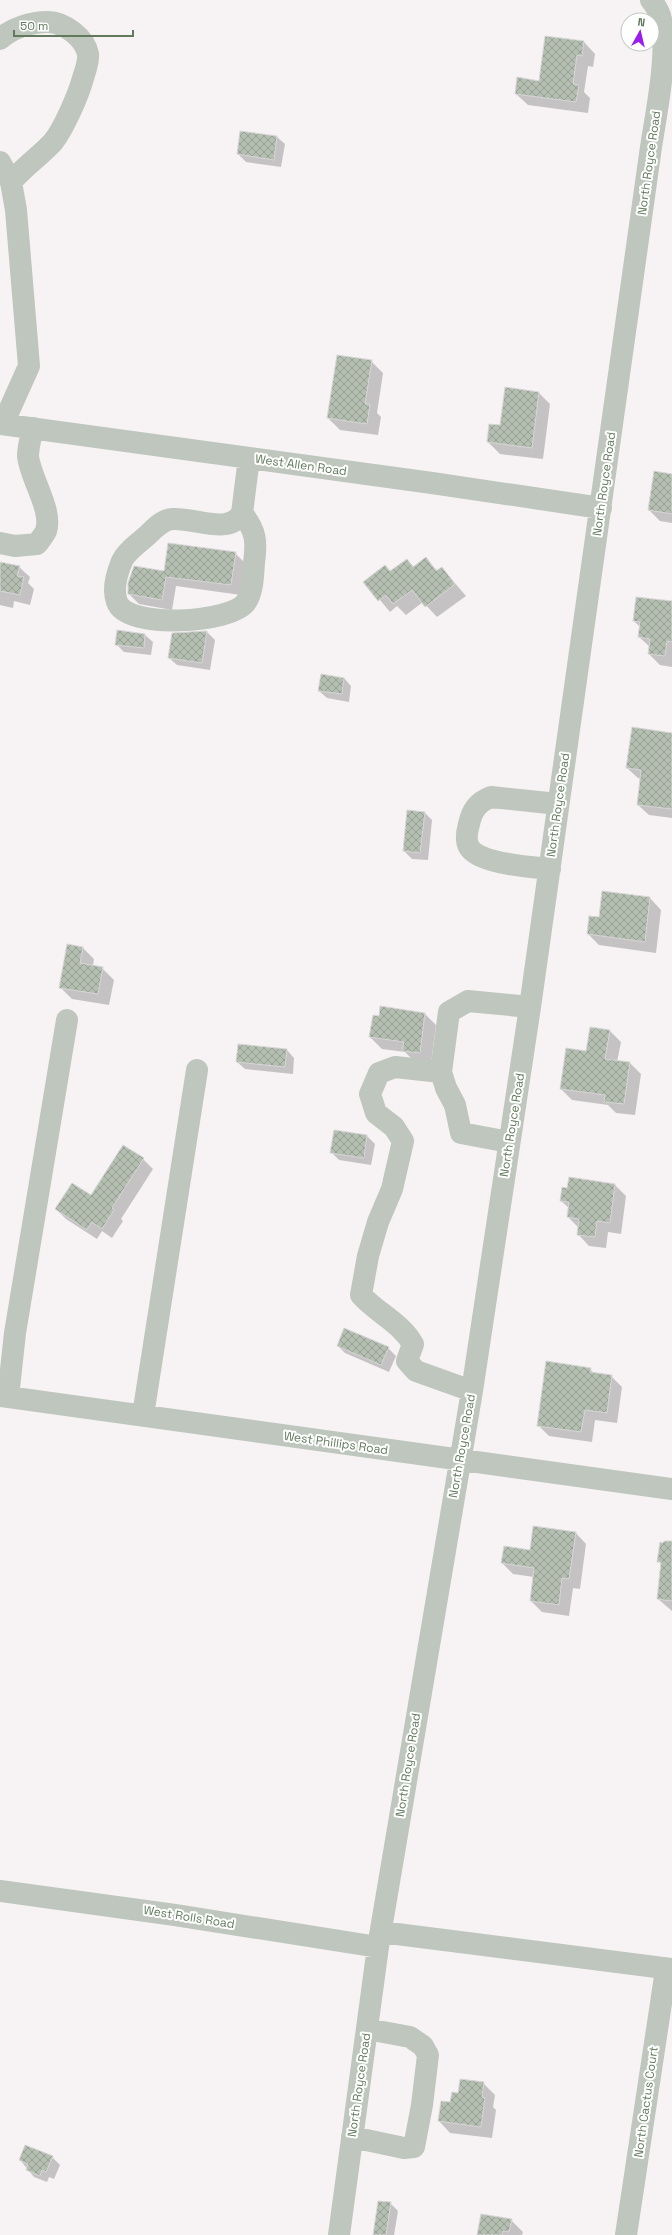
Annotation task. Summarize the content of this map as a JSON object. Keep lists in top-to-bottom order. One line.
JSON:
{"streets":{"street":["North Royce Road","West Allen Road","West Phillips Road","West Rolls Road","North Cactus Court"]},"crossings":[["North Royce Road","West Allen Road"],["North Royce Road","West Phillips Road"],["North Royce Road","West Rolls Road"],["West Rolls Road","North Cactus Court"]],"scale_bar":"50 m","north":"top"}
